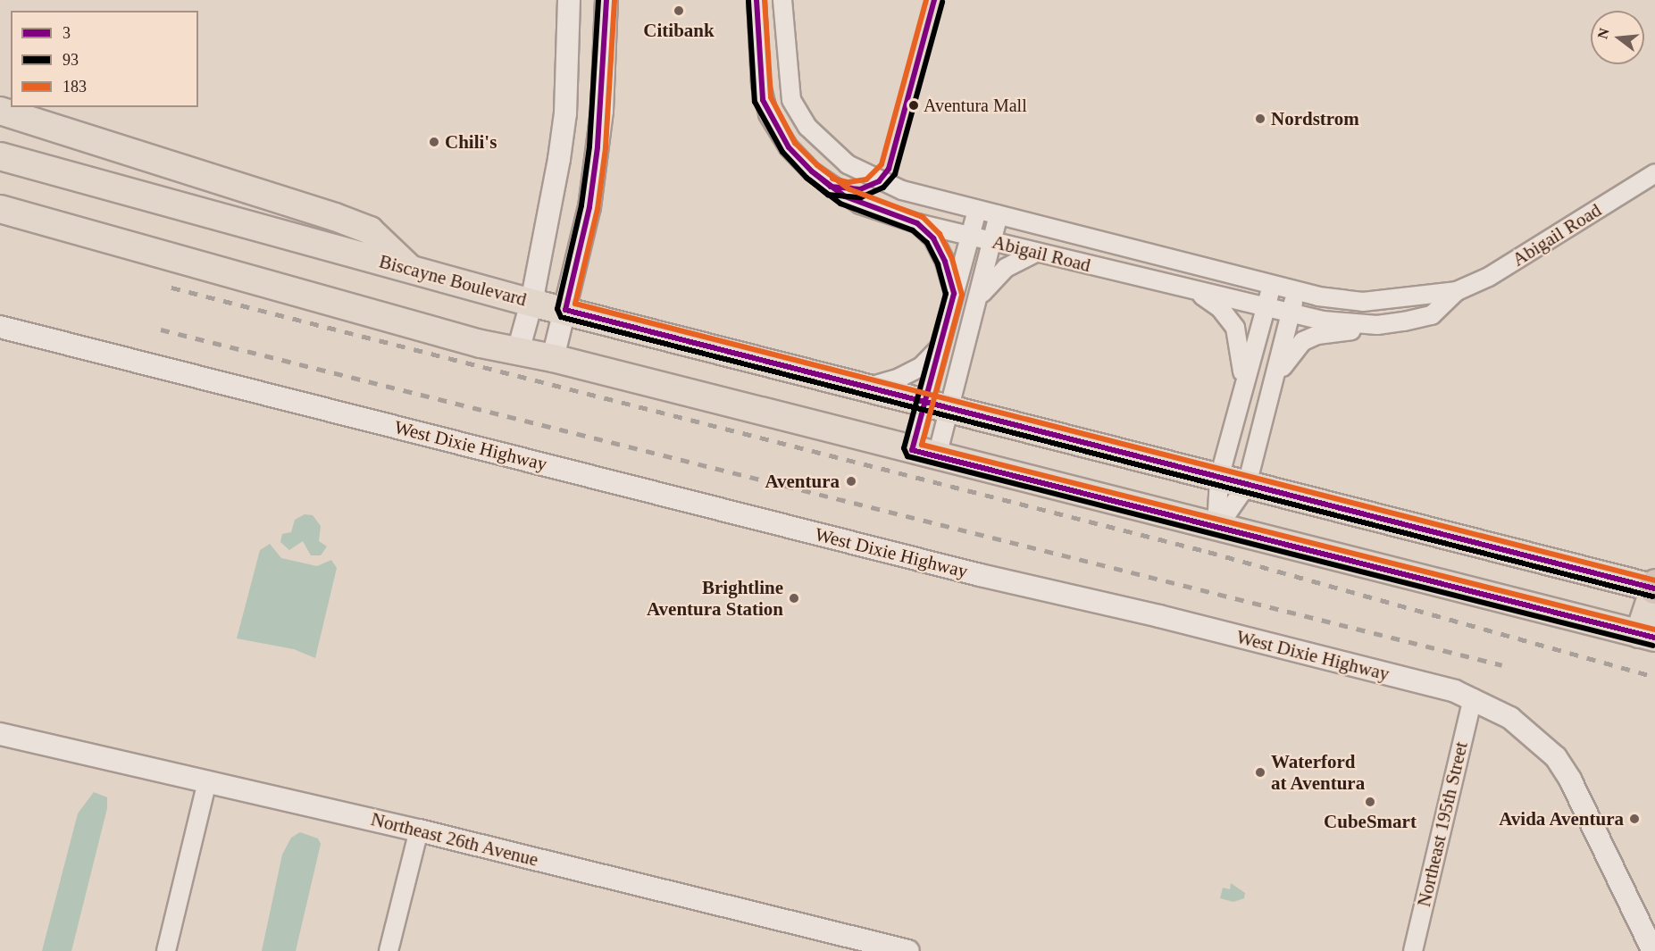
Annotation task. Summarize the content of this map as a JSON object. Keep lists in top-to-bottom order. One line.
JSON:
{"streets":{"main road":["Biscayne Boulevard"],"street":["Abigail Road","West Dixie Highway","Northeast 195th Street","Northeast 26th Avenue"]},"crossings":[["West Dixie Highway","Northeast 195th Street"]],"places":["Citibank","Aventura Mall","Nordstrom","Chili's","Aventura","Brightline Aventura Station","Waterford at Aventura","CubeSmart","Avida Aventura"],"lines":["transit line 3","transit line 93","transit line 183"],"legend":["3","93","183"],"north":"left"}
